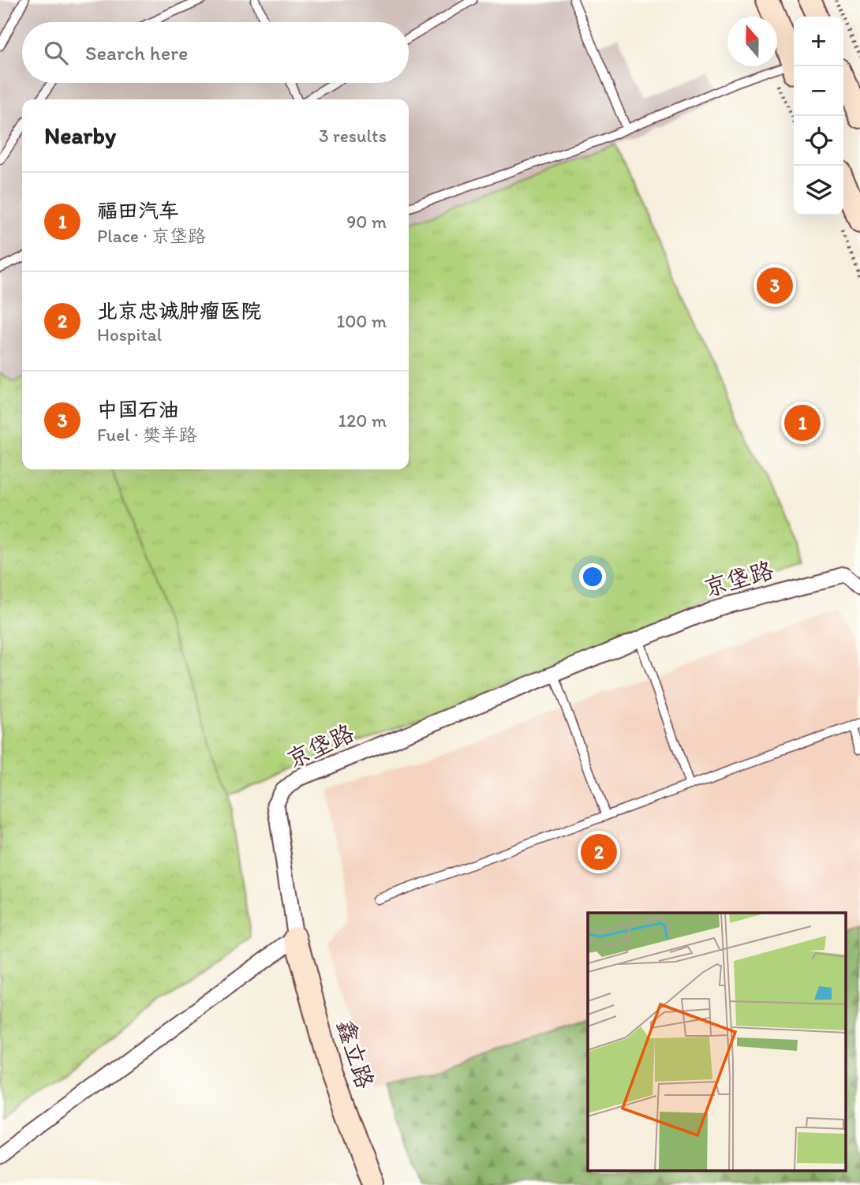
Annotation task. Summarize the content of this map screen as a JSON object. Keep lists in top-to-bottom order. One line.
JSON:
{"streets":{"street":["京垡路","鑫立路"]},"crossings":[["京垡路","鑫立路"]],"north":"top","page":{"map_buttons":["+","−"],"search":"Search here","heading":["Nearby","3 results"],"list":[{"mark":"1","name":"福田汽车","note":"Place · 京垡路","value":"90 m"},{"mark":"2","name":"北京忠诚肿瘤医院","note":"Hospital","value":"100 m"},{"mark":"3","name":"中国石油","note":"Fuel · 樊羊路","value":"120 m"}],"pins":["3","1","2"]}}
